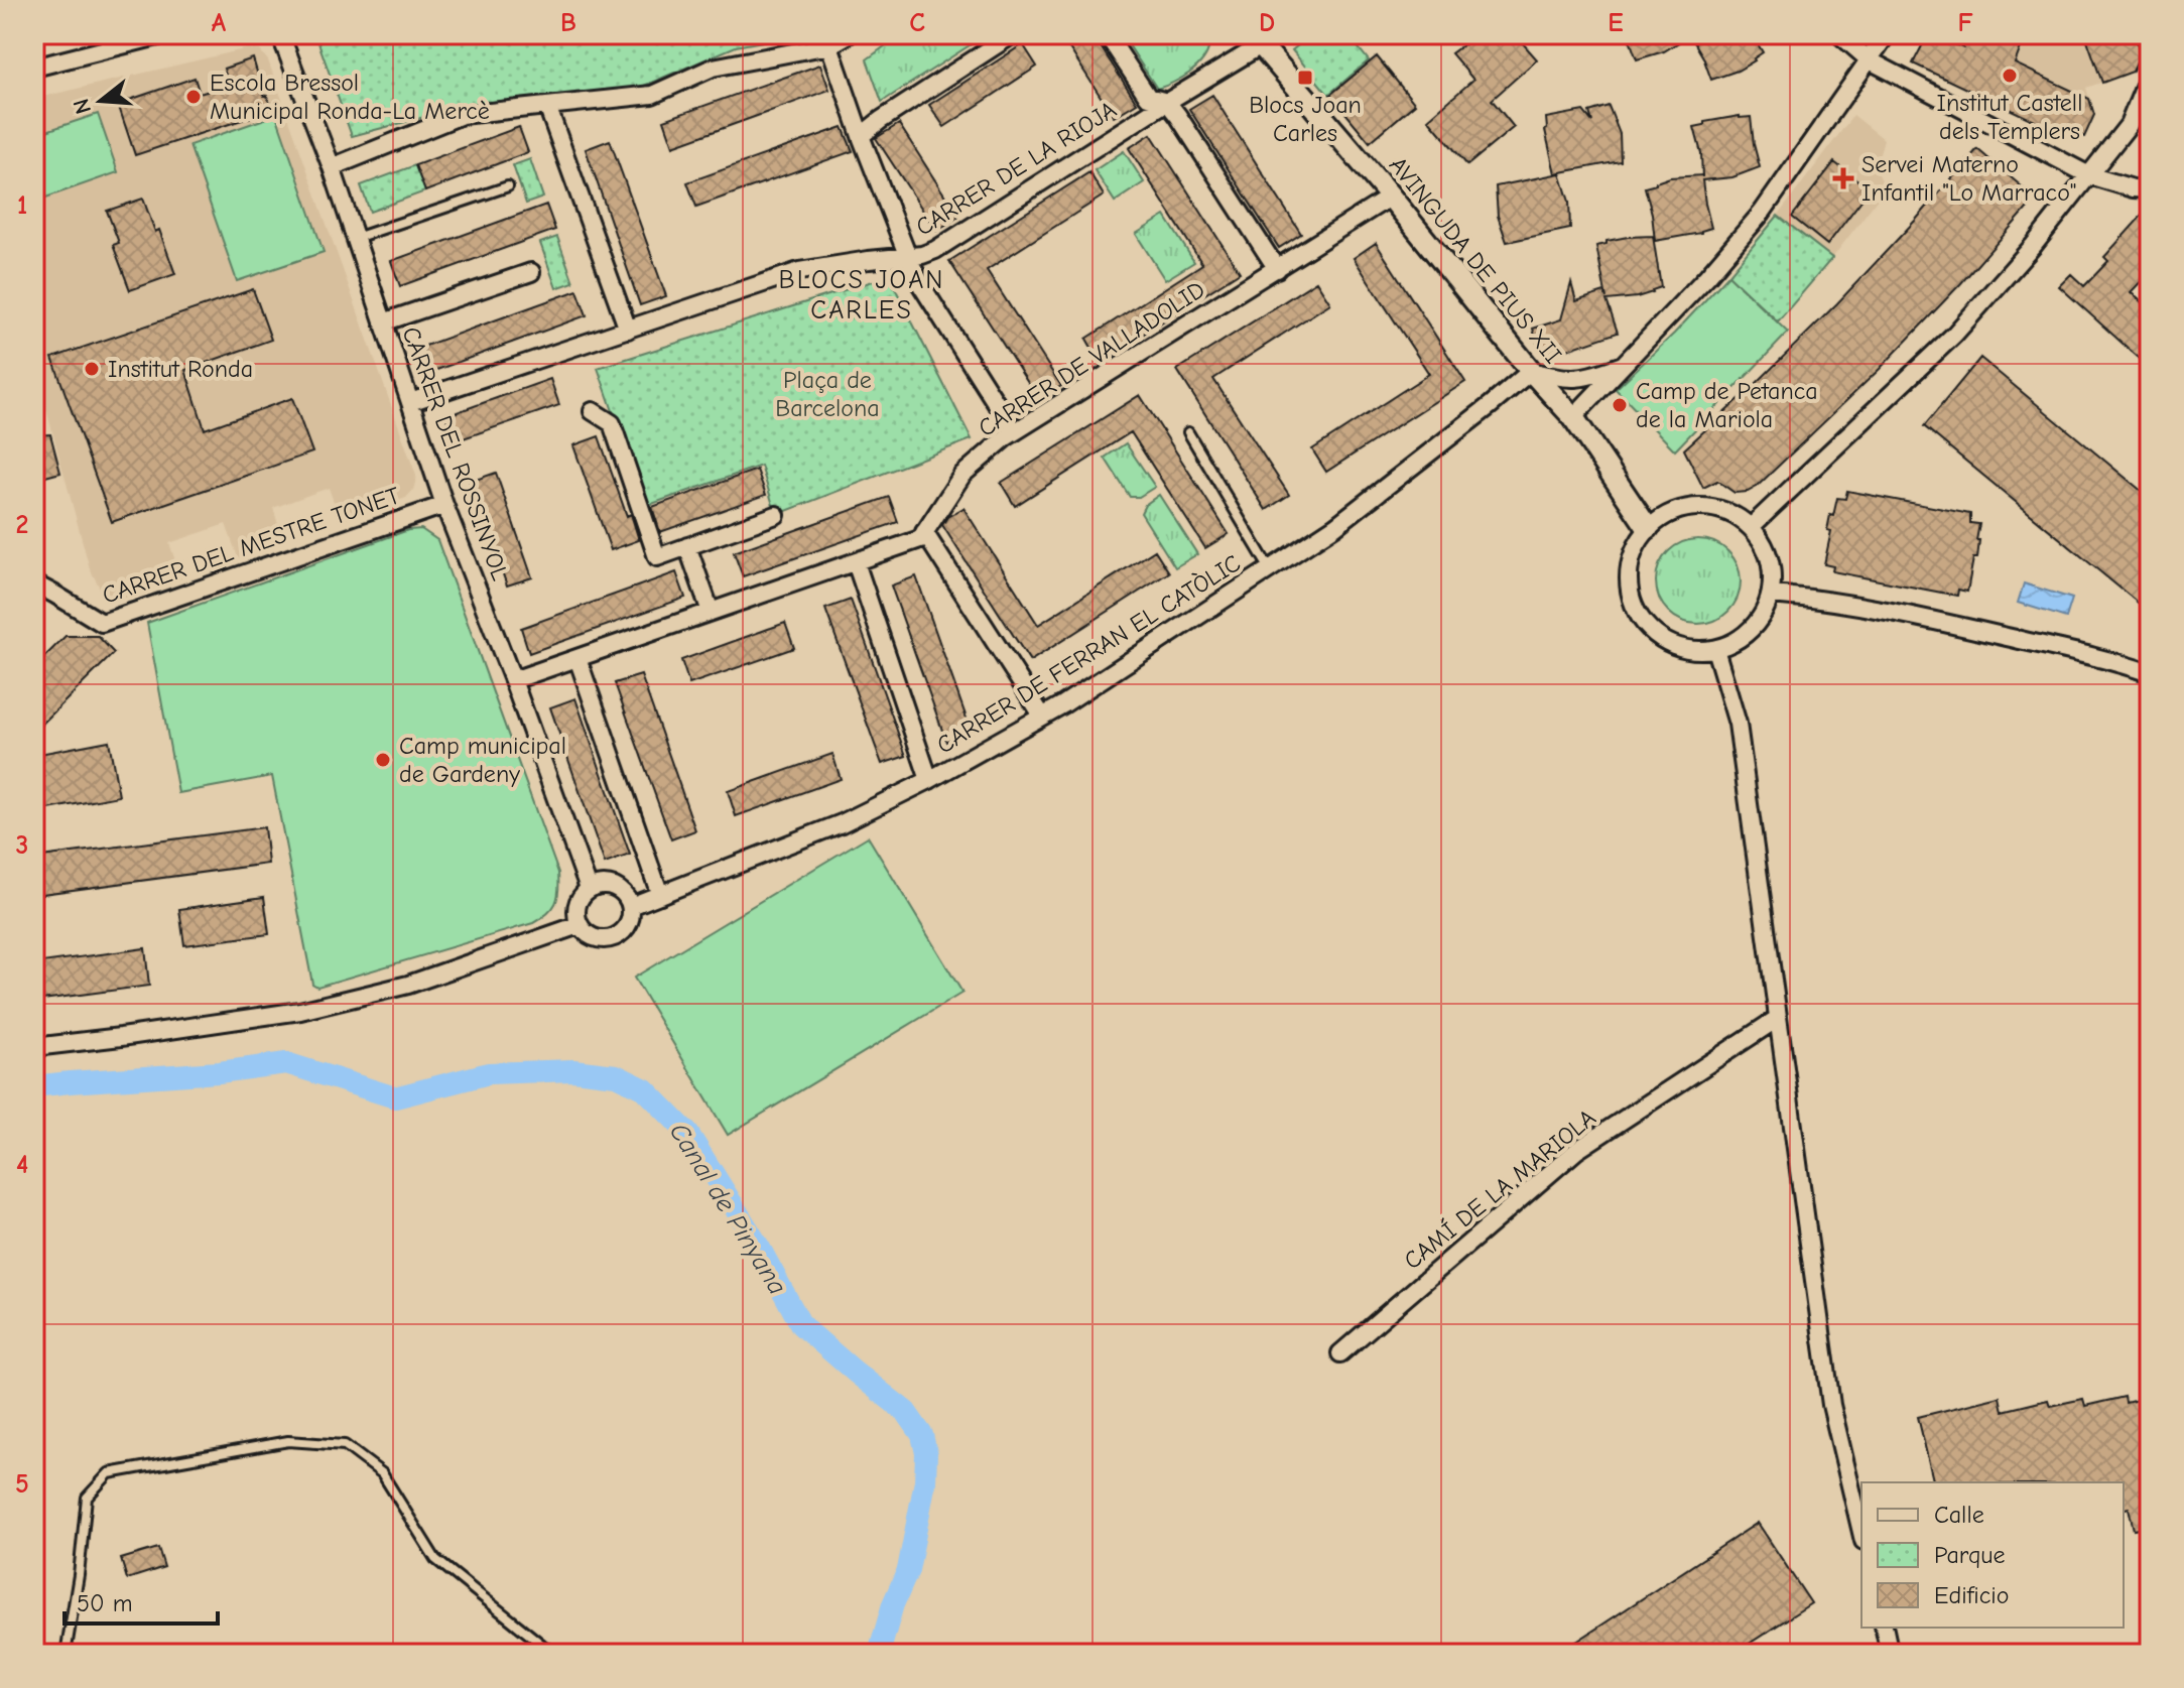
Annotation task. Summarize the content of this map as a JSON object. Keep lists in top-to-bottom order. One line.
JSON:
{"streets":{"street":["CARRER DE LA RIOJA","AVINGUDA DE PIUS XII","CARRER DE VALLADOLID","CARRER DEL ROSSINYOL","CARRER DEL MESTRE TONET","CARRER DE FERRAN EL CATÒLIC","CAMÍ DE LA MARIOLA"]},"crossings":[["CARRER DE LA RIOJA","AVINGUDA DE PIUS XII"],["CARRER DE LA RIOJA","CARRER DEL ROSSINYOL"],["AVINGUDA DE PIUS XII","CARRER DE VALLADOLID"],["AVINGUDA DE PIUS XII","CARRER DE FERRAN EL CATÒLIC"],["CARRER DE VALLADOLID","CARRER DEL ROSSINYOL"],["CARRER DEL ROSSINYOL","CARRER DEL MESTRE TONET"],["CARRER DEL ROSSINYOL","CARRER DE FERRAN EL CATÒLIC"]],"districts":["BLOCS JOAN CARLES"],"water":["Canal de Pinyana"],"parks":["Plaça de Barcelona"],"places":{"other":["Institut Castell dels Templers","Escola Bressol Municipal Ronda-La Mercè","Institut Ronda","Camp de Petanca de la Mariola","Camp municipal de Gardeny"],"transit":["Blocs Joan Carles"],"health":["Servei Materno Infantil \"Lo Marraco\""]},"legend":["Calle","Parque","Edificio"],"scale_bar":"50 m","north":"left","grid":{"columns":["A","B","C","D","E","F"],"rows":["1","2","3","4","5"]}}
